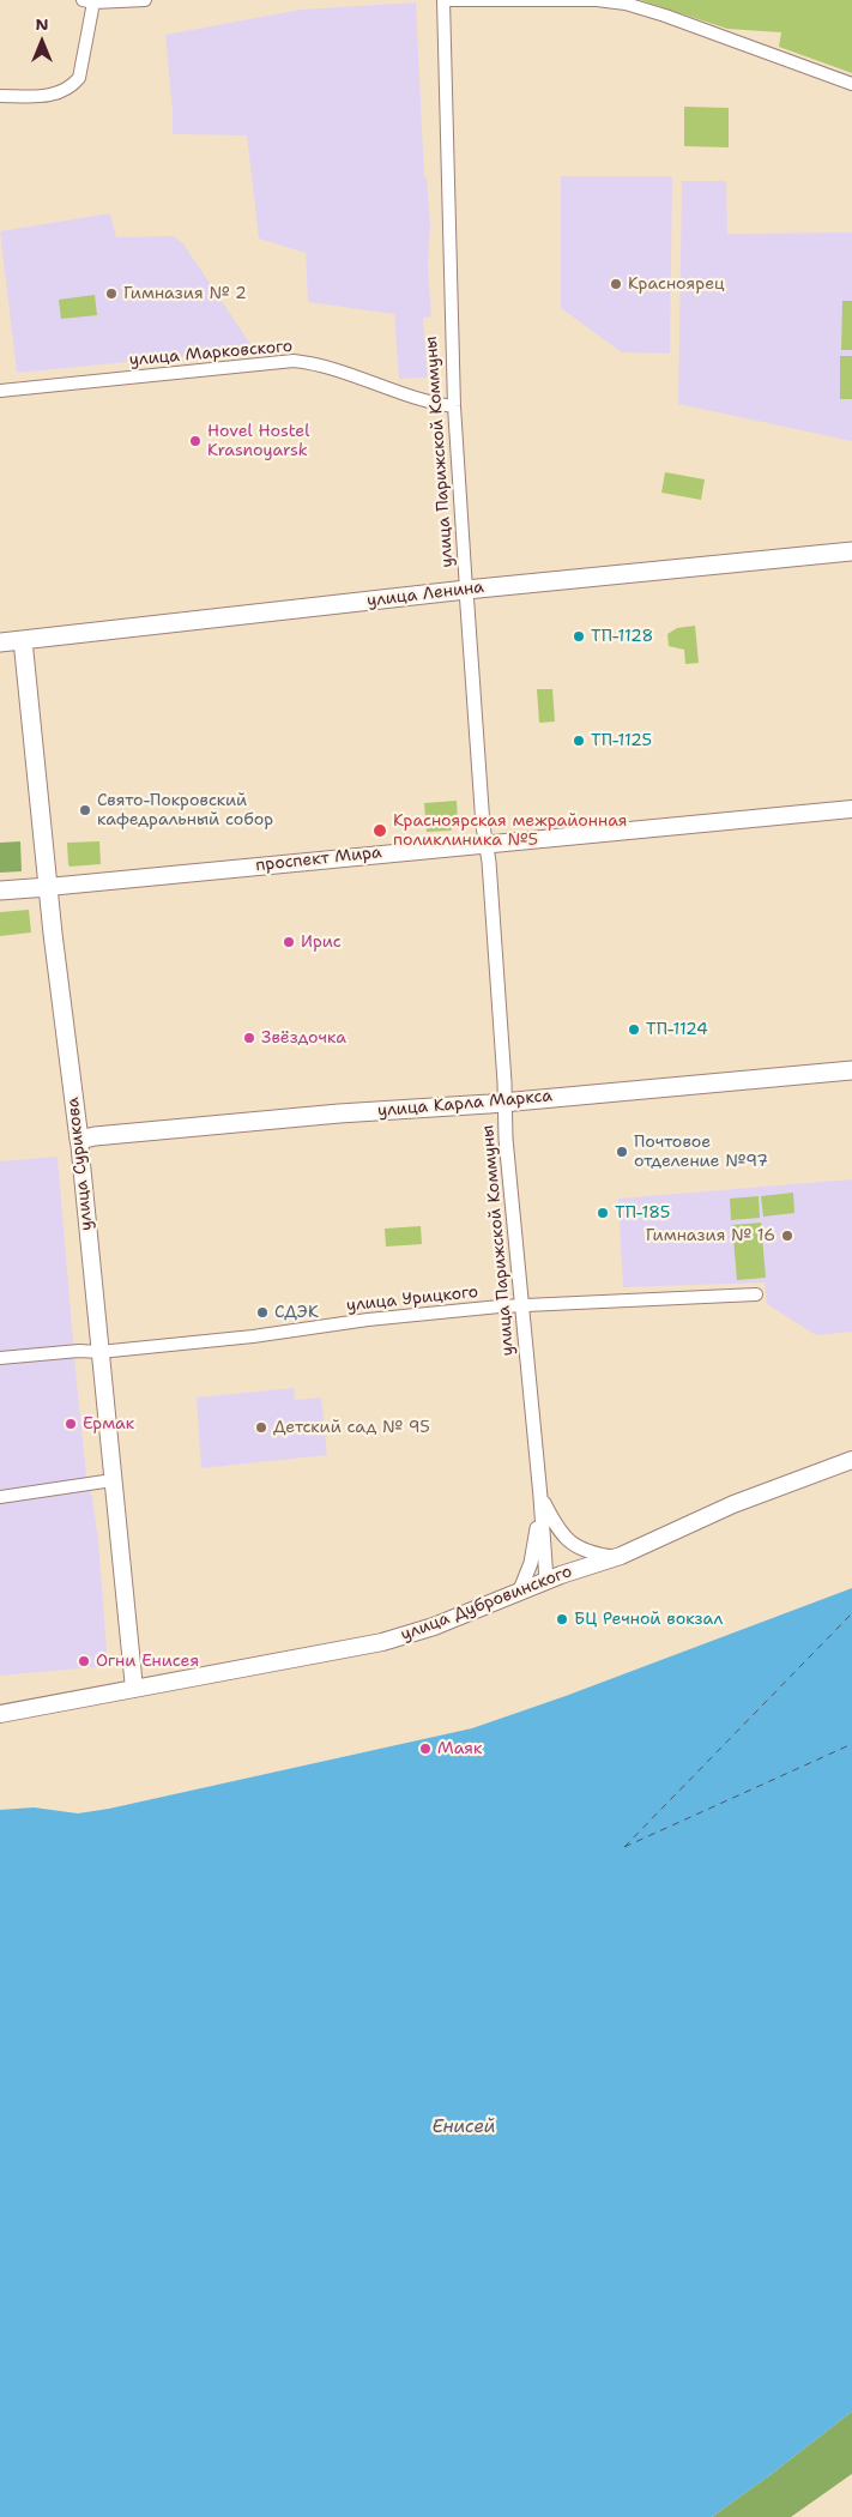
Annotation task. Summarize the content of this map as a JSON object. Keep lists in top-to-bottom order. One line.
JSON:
{"streets":{"main road":["улица Ленина","проспект Мира","улица Карла Маркса","улица Сурикова","улица Дубровинского"],"street":["улица Марковского","улица Парижской Коммуны","улица Урицкого"]},"crossings":[["улица Марковского","улица Парижской Коммуны"],["улица Парижской Коммуны","улица Ленина"],["улица Парижской Коммуны","проспект Мира"],["улица Парижской Коммуны","улица Карла Маркса"],["улица Парижской Коммуны","улица Урицкого"],["улица Парижской Коммуны","улица Дубровинского"],["улица Ленина","улица Сурикова"],["проспект Мира","улица Сурикова"],["улица Карла Маркса","улица Сурикова"],["улица Сурикова","улица Урицкого"],["улица Сурикова","улица Дубровинского"]],"water":["Енисей"],"places":["Красноярец","Гимназия № 2","Hovel Hostel Krasnoyarsk","ТП-1128","ТП-1125","Свято-Покровский кафедральный собор","Красноярская межрайонная поликлиника №5","Ирис","ТП-1124","Звёздочка","Почтовое отделение №97","ТП-185","Гимназия № 16","СДЭК","Ермак","Детский сад № 95","БЦ Речной вокзал","Огни Енисея","Маяк"],"north":"top"}
